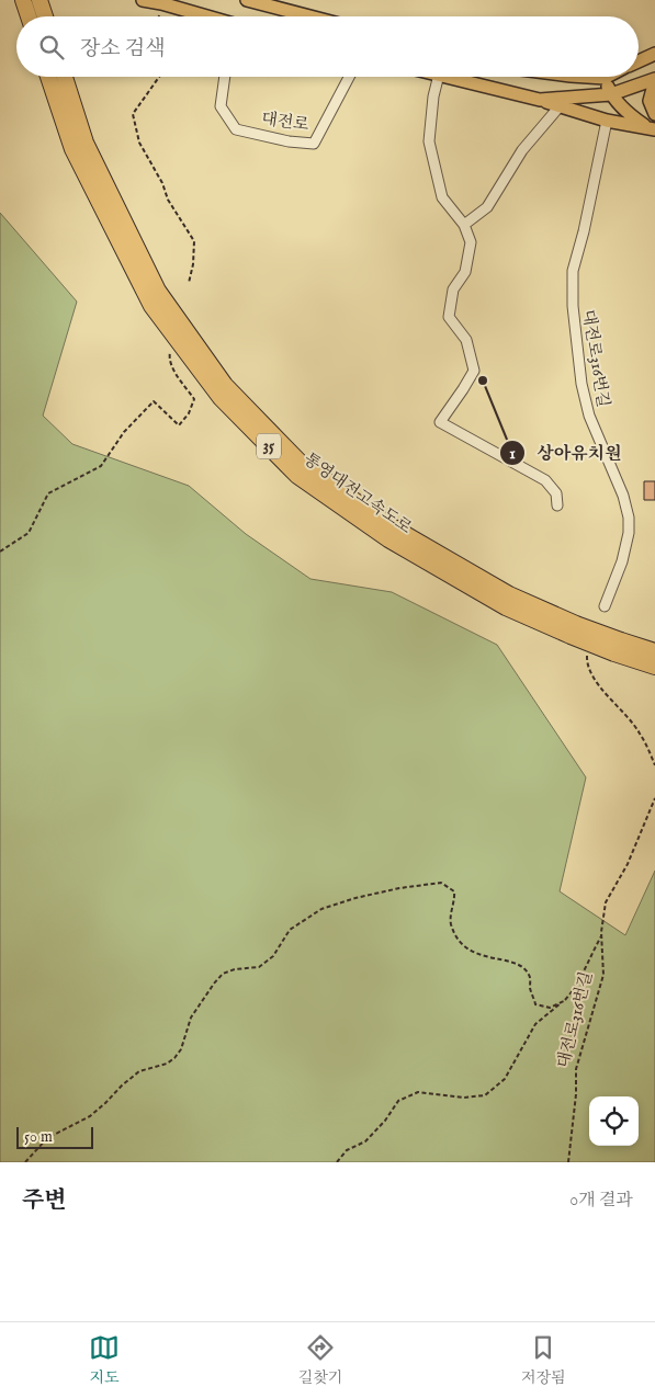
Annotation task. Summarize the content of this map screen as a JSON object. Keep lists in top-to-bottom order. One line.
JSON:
{"streets":{"highway":["35","통영대전고속도로"],"street":["대전로","대전로316번길"]},"places":["상아유치원"],"scale_bar":"50 m","page":{"search":"장소 검색","scale":"50 m","heading":["주변","0개 결과"],"nav":["지도","길찾기","저장됨"]}}
